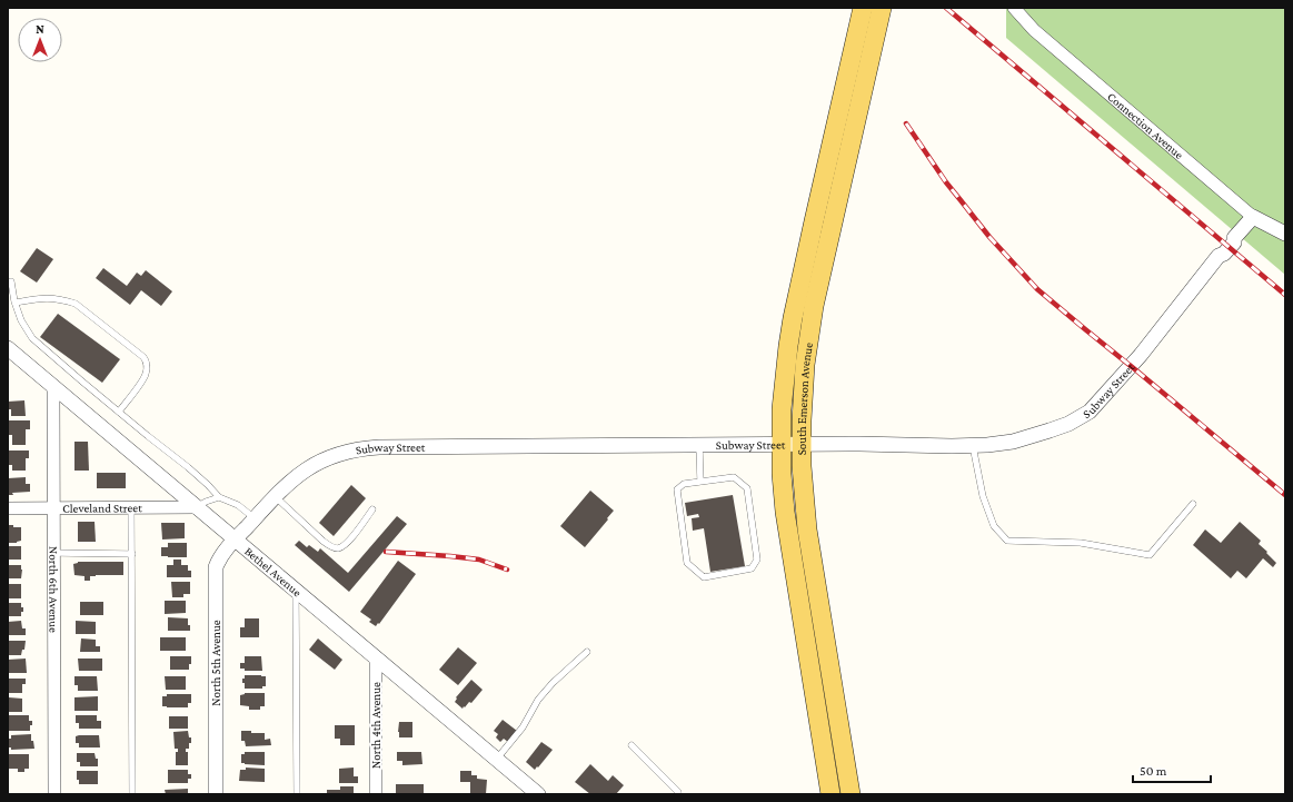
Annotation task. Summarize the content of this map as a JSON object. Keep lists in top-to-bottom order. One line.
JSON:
{"streets":{"main road":["South Emerson Avenue"],"street":["Connection Avenue","Subway Street","Cleveland Street","Bethel Avenue","North 6th Avenue","North 5th Avenue","North 4th Avenue"]},"crossings":[["Connection Avenue","Subway Street"],["Subway Street","South Emerson Avenue"],["Subway Street","Bethel Avenue"],["Subway Street","North 5th Avenue"],["Cleveland Street","Bethel Avenue"],["Cleveland Street","North 6th Avenue"],["Bethel Avenue","North 6th Avenue"],["Bethel Avenue","North 5th Avenue"],["Bethel Avenue","North 4th Avenue"]],"scale_bar":"50 m","north":"top"}
